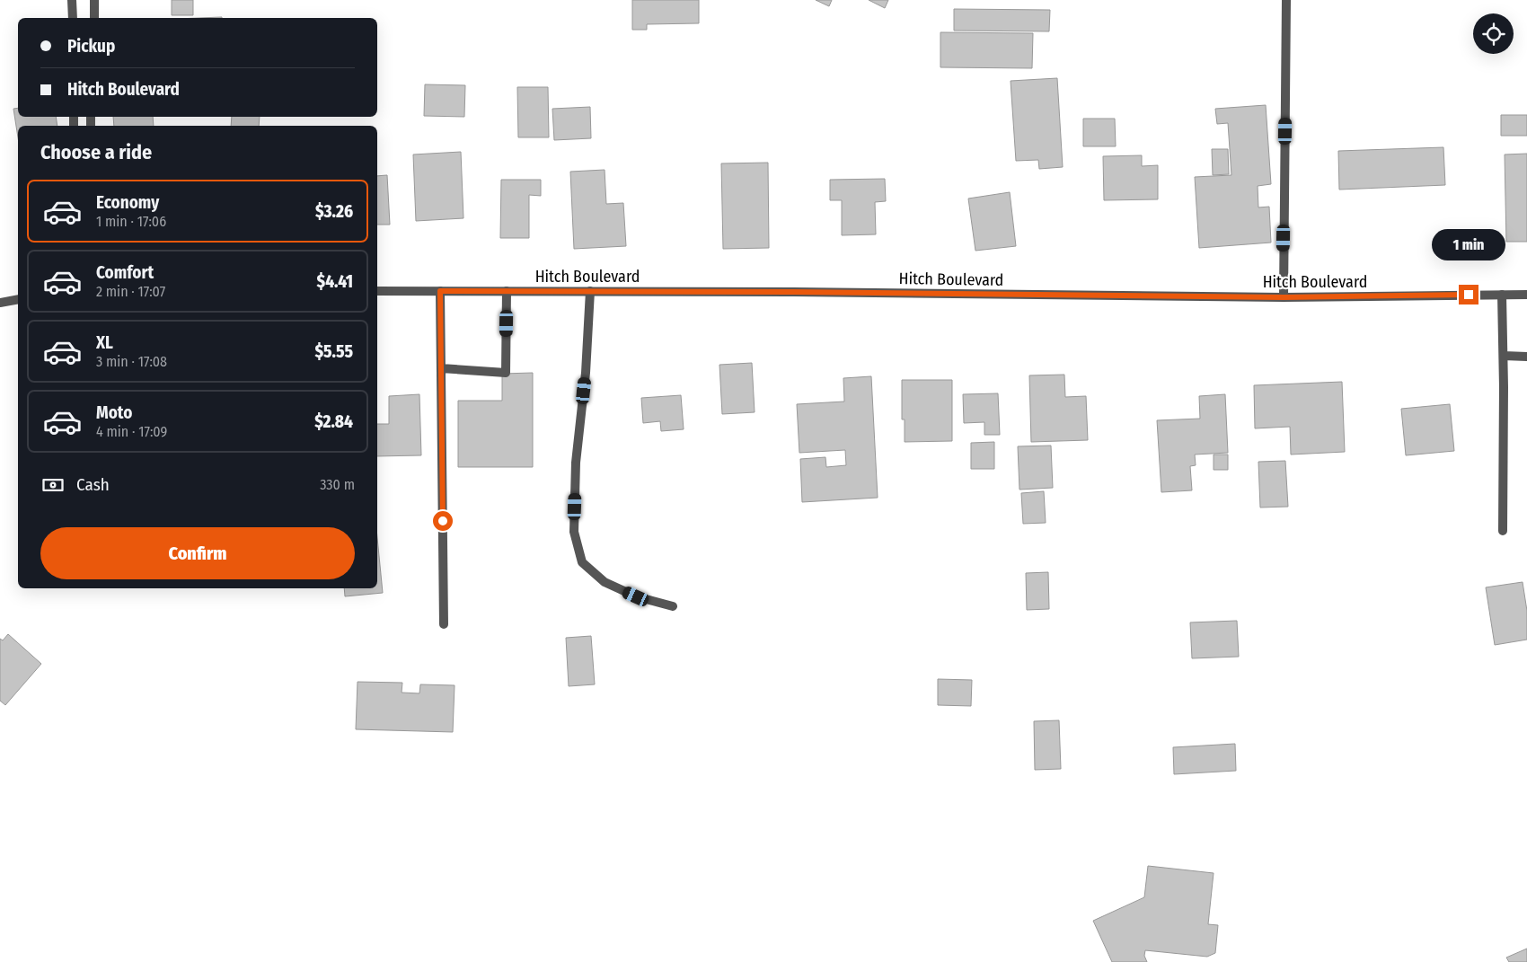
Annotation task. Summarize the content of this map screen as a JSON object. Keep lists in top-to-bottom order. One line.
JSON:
{"streets":{"street":["Hitch Boulevard"]},"page":{"banner":["Pickup","Hitch Boulevard"],"heading":"Choose a ride","list":[{"name":"Economy","note":"1 min · 17:06","value":"$3.26"},{"name":"Comfort","note":"2 min · 17:07","value":"$4.41"},{"name":"XL","note":"3 min · 17:08","value":"$5.55"},{"name":"Moto","note":"4 min · 17:09","value":"$2.84"}],"bubble":"1 min","pay":["Cash","330 m"],"buttons":"Confirm"}}
